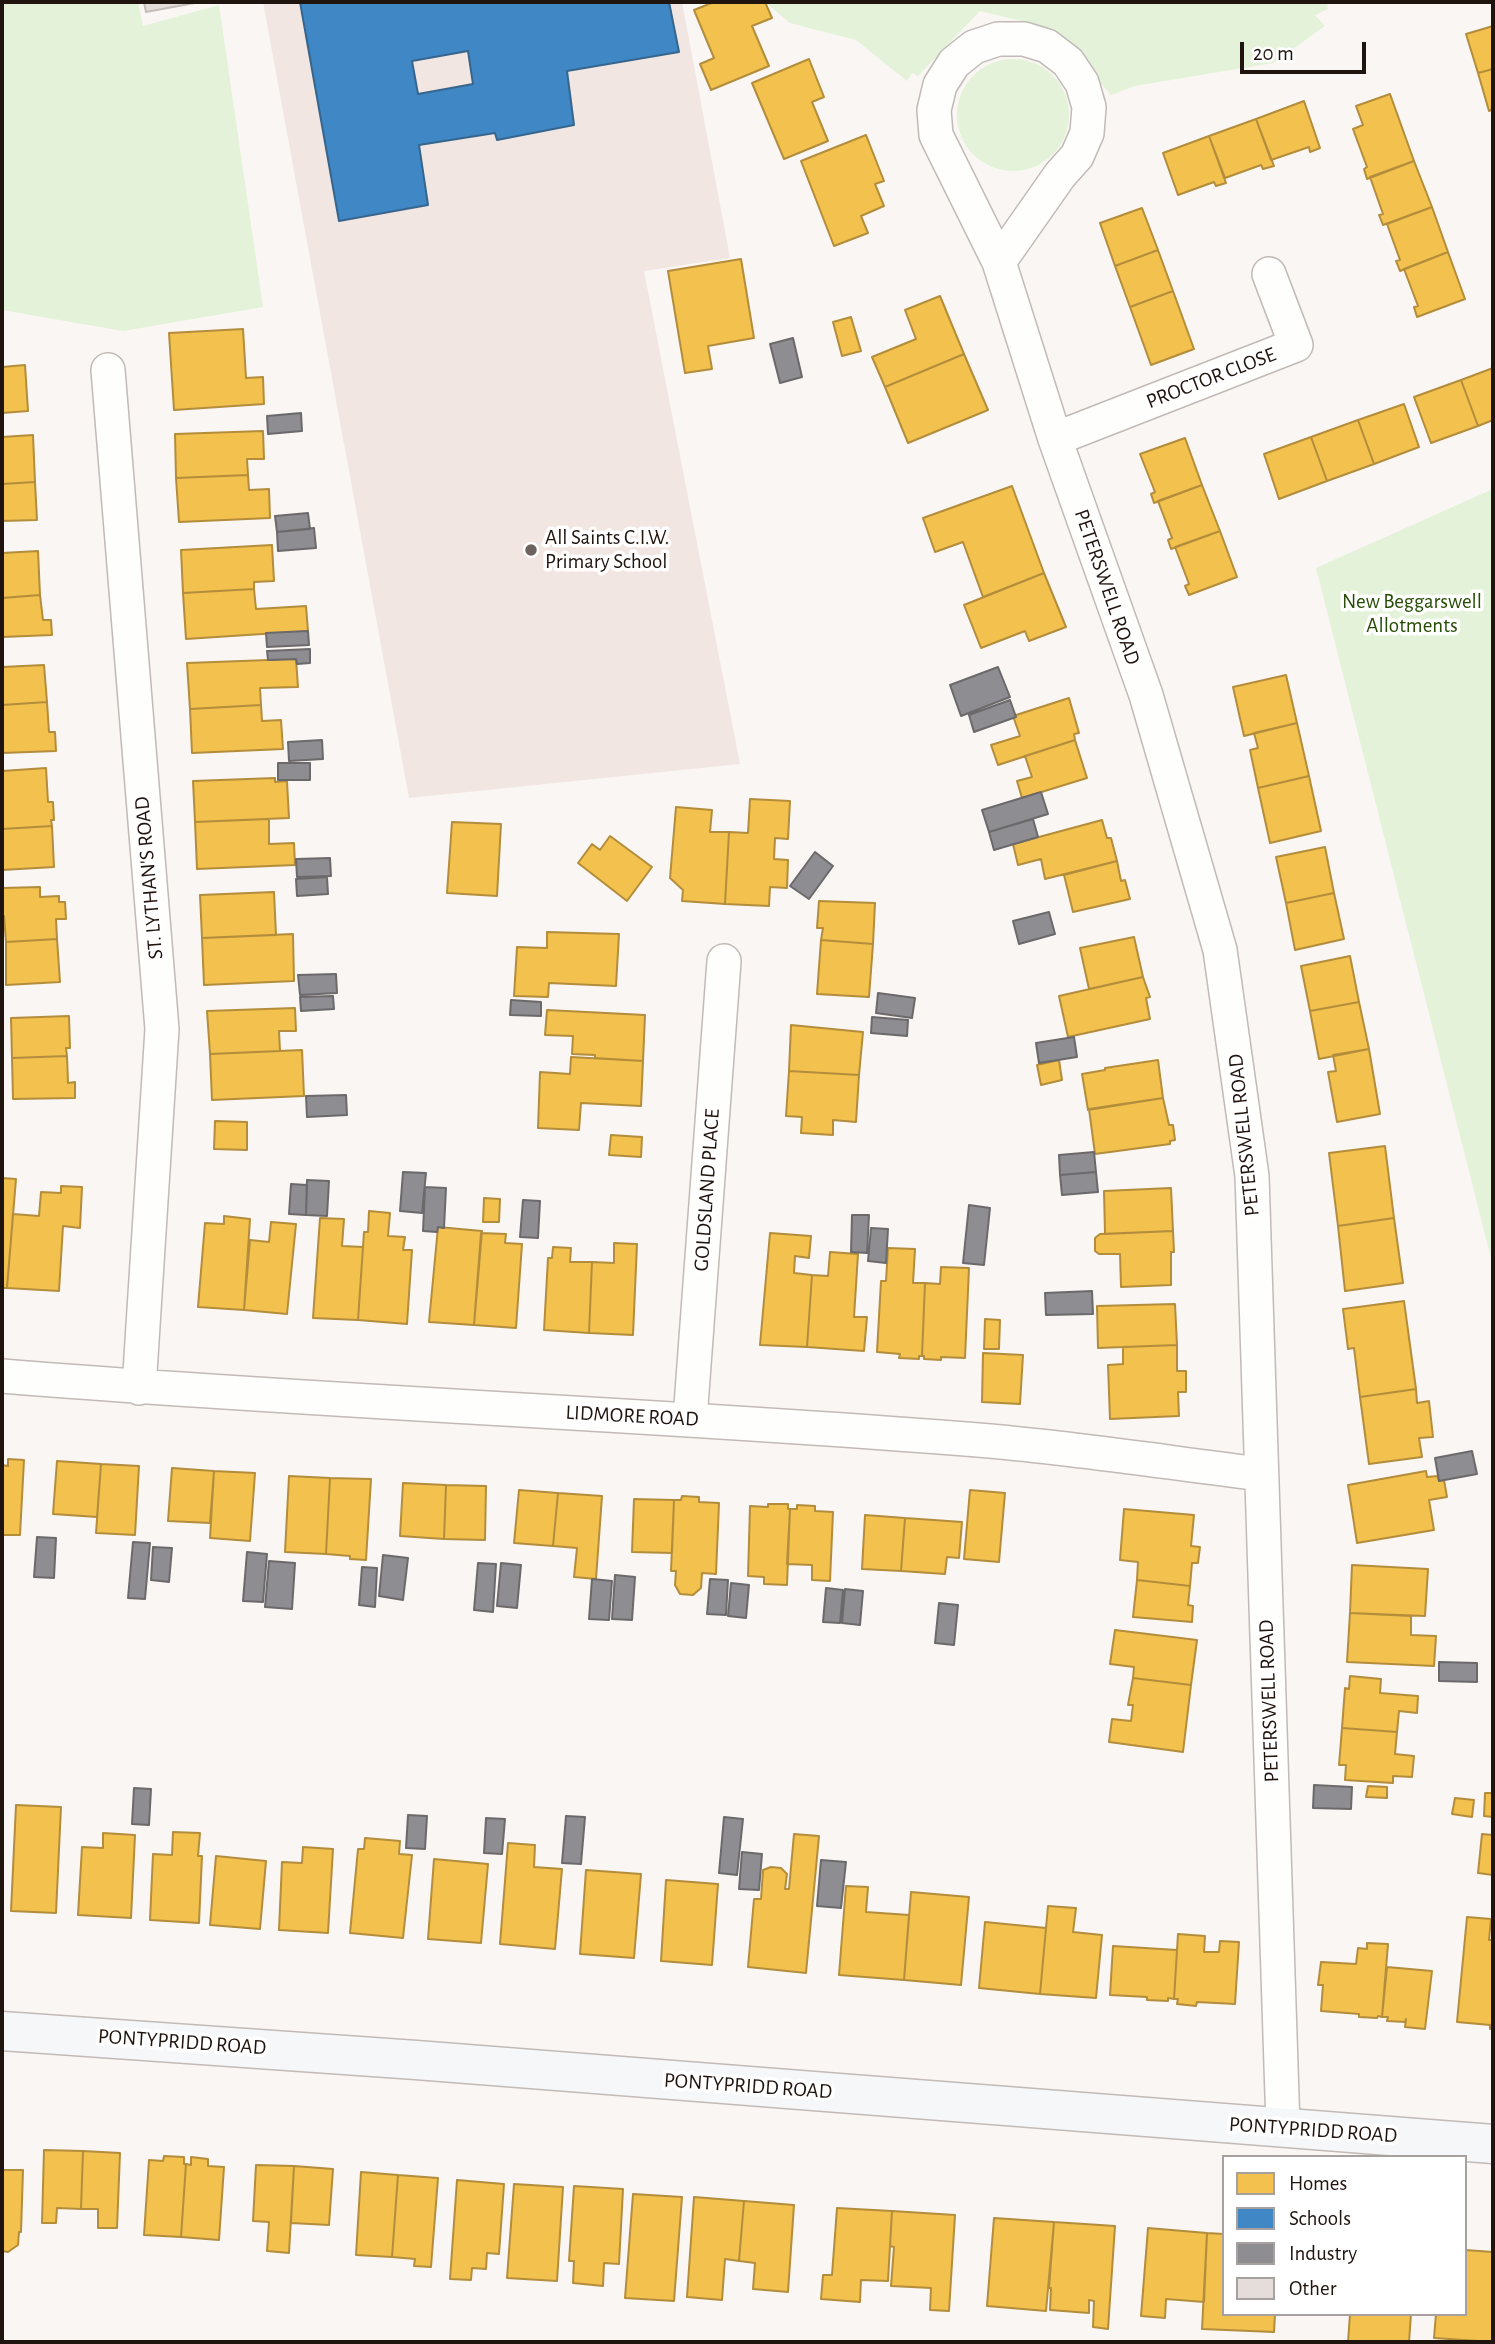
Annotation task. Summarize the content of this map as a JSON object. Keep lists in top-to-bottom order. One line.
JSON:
{"streets":{"main road":["PONTYPRIDD ROAD"],"street":["PROCTOR CLOSE","PETERSWELL ROAD","ST. LYTHAN'S ROAD","GOLDSLAND PLACE","LIDMORE ROAD"]},"crossings":[["PROCTOR CLOSE","PETERSWELL ROAD"],["PETERSWELL ROAD","LIDMORE ROAD"],["PETERSWELL ROAD","PONTYPRIDD ROAD"],["ST. LYTHAN'S ROAD","LIDMORE ROAD"],["GOLDSLAND PLACE","LIDMORE ROAD"]],"parks":["New Beggarswell Allotments"],"places":["All Saints C.I.W. Primary School"],"legend":["Homes","Schools","Industry","Other"],"scale_bar":"20 m"}
